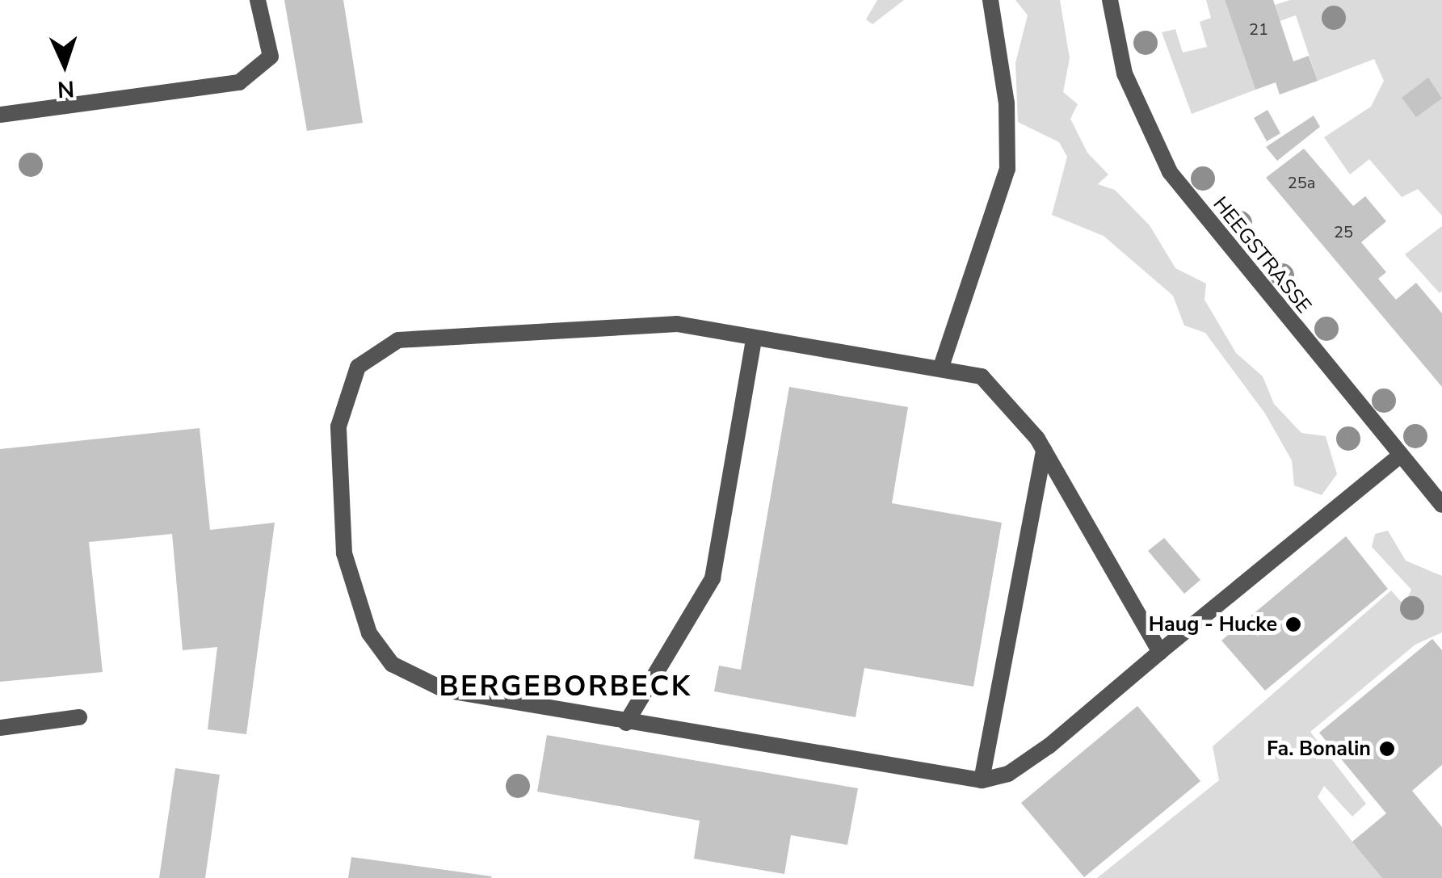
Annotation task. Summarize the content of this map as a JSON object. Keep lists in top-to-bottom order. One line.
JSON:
{"streets":{"street":["HEEGSTRASSE"]},"districts":["BERGEBORBECK"],"places":["Haug - Hucke","Fa. Bonalin"],"house_numbers":["21","25a","25"],"north":"bottom"}
